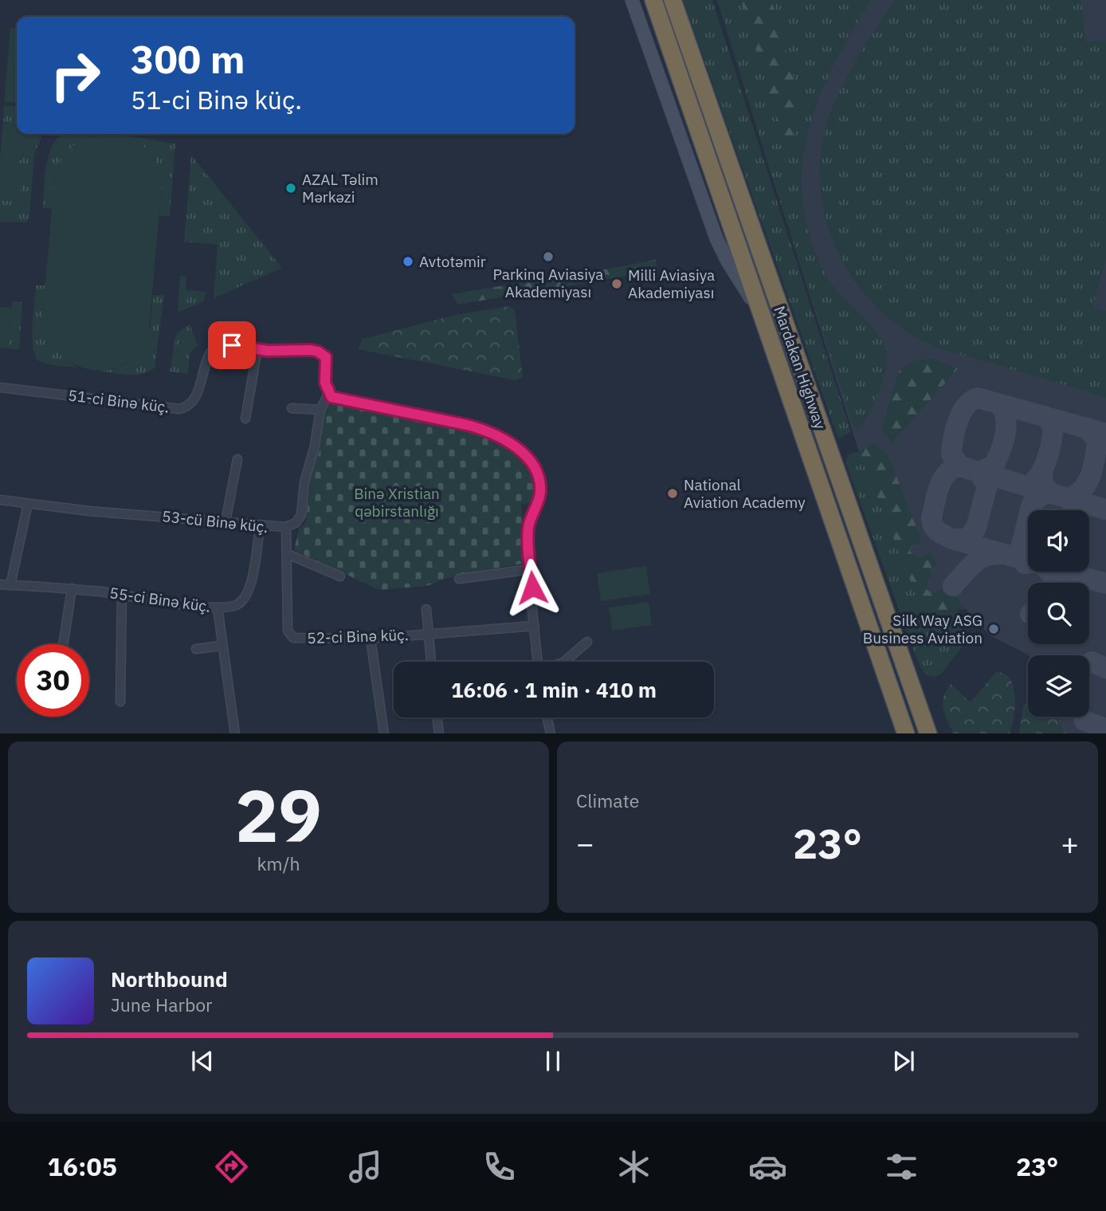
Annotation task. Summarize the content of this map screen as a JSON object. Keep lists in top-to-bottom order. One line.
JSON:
{"streets":{"highway":["Mardakan Highway"],"street":["51-ci Binə küç.","53-cü Binə küç.","55-ci Binə küç.","52-ci Binə küç."]},"crossings":[["51-ci Binə küç.","53-cü Binə küç."],["53-cü Binə küç.","55-ci Binə küç."],["53-cü Binə küç.","52-ci Binə küç."]],"parks":["Binə Xristian qəbirstanlığı"],"places":["AZAL Təlim Mərkəzi","Parkinq Aviasiya Akademiyası","Avtotəmir","Milli Aviasiya Akademiyası","National Aviation Academy","Silk Way ASG Business Aviation"],"page":{"turn":["300 m","51-ci Binə küç."],"limit":"30","trip":"16:06 · 1 min · 410 m","tile":[["29","km/h"],"Climate"],"heat":["−","23°","+"],"song":["Northbound","June Harbor"],"tabs":["16:05","23°"]}}
